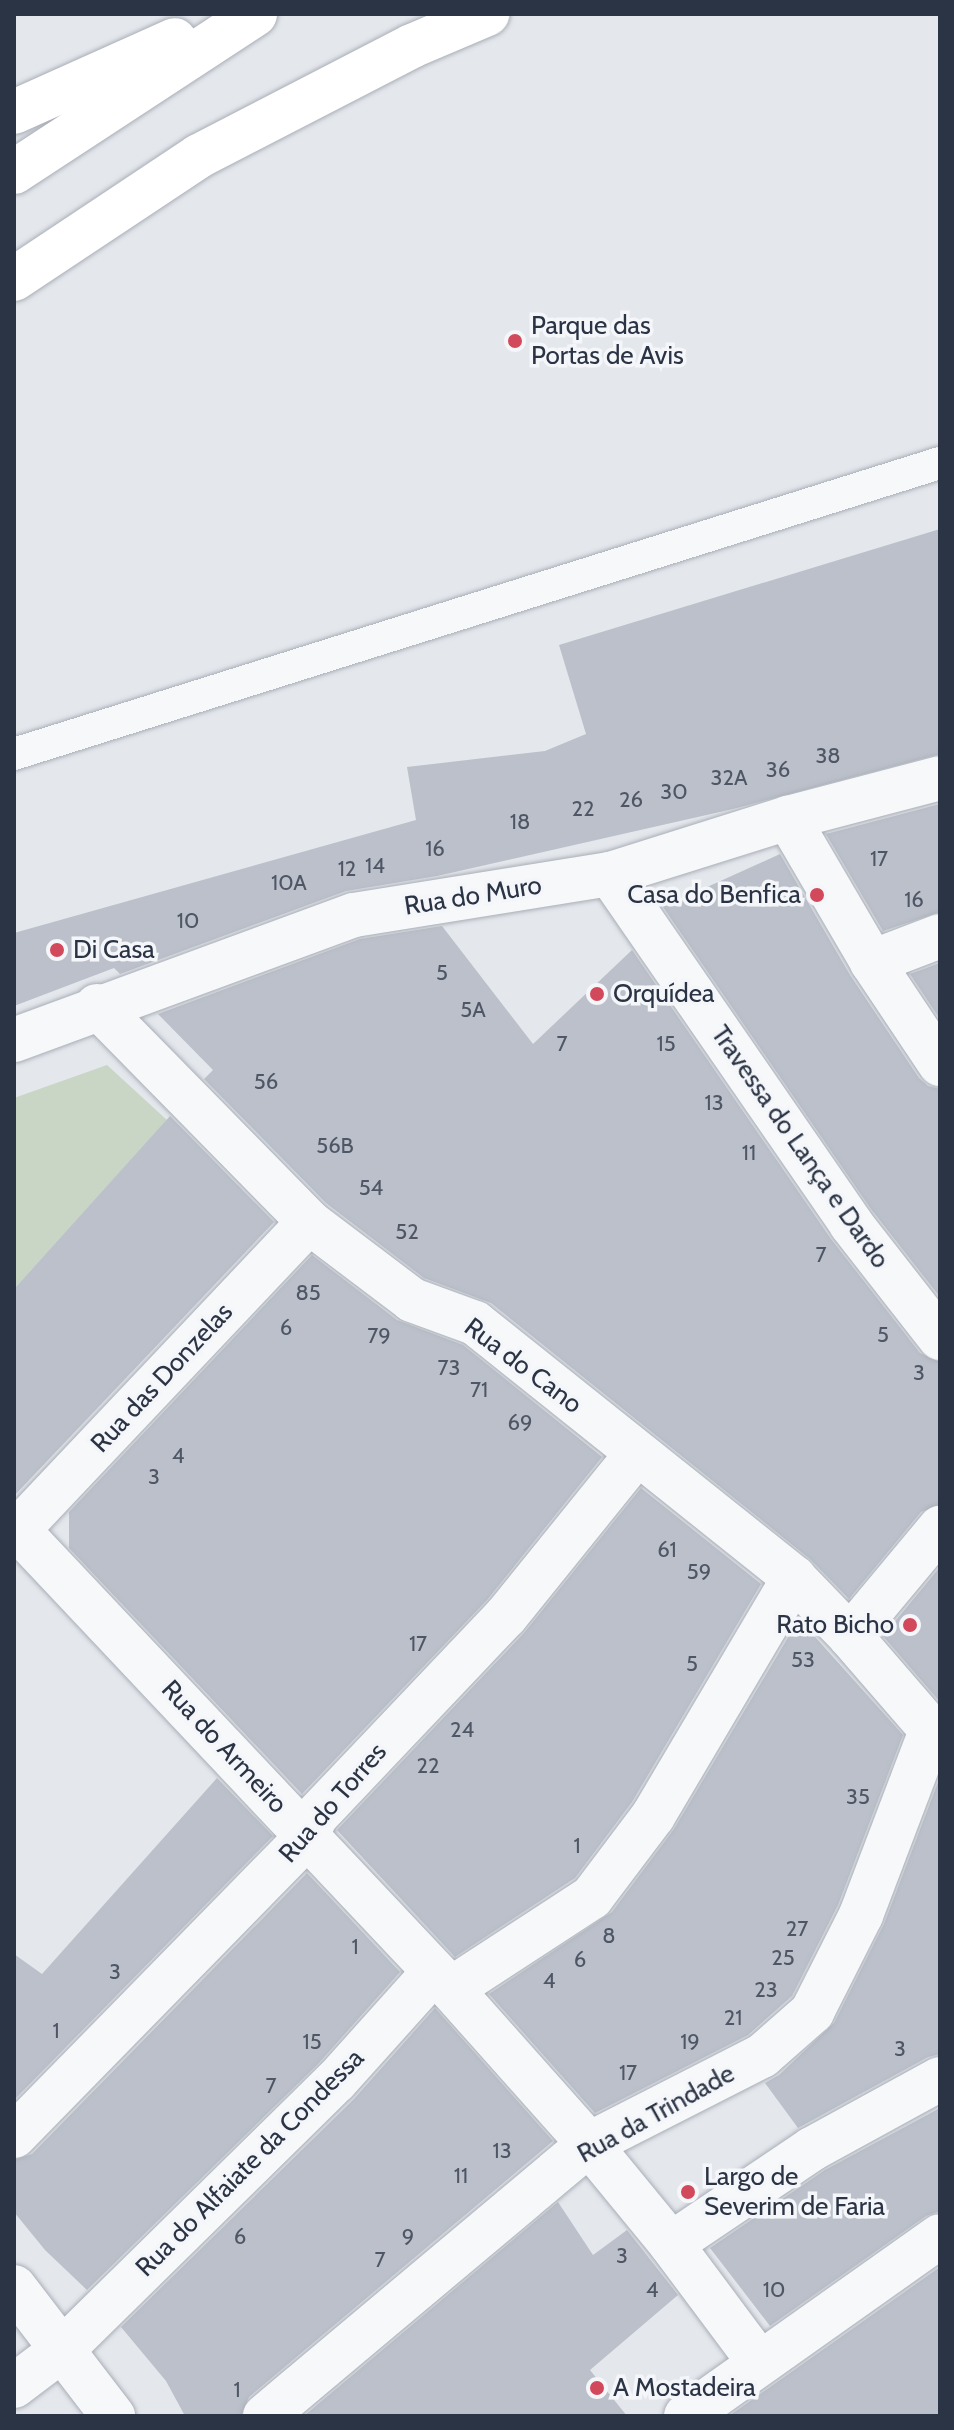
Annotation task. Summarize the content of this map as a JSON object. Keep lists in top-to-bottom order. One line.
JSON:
{"streets":{"street":["Rua do Muro","Travessa do Lança e Dardo","Rua do Cano","Rua das Donzelas","Rua do Armeiro","Rua do Torres","Rua da Trindade","Rua do Alfaiate da Condessa"]},"crossings":[["Rua do Muro","Travessa do Lança e Dardo"],["Rua do Muro","Rua do Cano"],["Rua do Cano","Rua das Donzelas"],["Rua do Cano","Rua do Torres"],["Rua do Cano","Rua da Trindade"],["Rua do Cano","Rua do Alfaiate da Condessa"],["Rua das Donzelas","Rua do Armeiro"],["Rua do Armeiro","Rua do Torres"],["Rua do Armeiro","Rua da Trindade"],["Rua do Armeiro","Rua do Alfaiate da Condessa"]],"places":["Parque das Portas de Avis","Casa do Benfica","Di Casa","Orquídea","Rato Bicho","Largo de Severim de Faria","A Mostadeira"],"house_numbers":["38","36","32A","30","26","22","18","16","17","14","12","10A","16","10","5","5A","7","15","56","13","56B","11","54","52","7","85","6","5","79","73","3","71","69","4","3","61","59","17","53","5","24","22","35","1","27","8","1","25","6","3","4","23","21","1","15","19","3","17","7","13","11","6","9","3","7","4","10","1"]}
